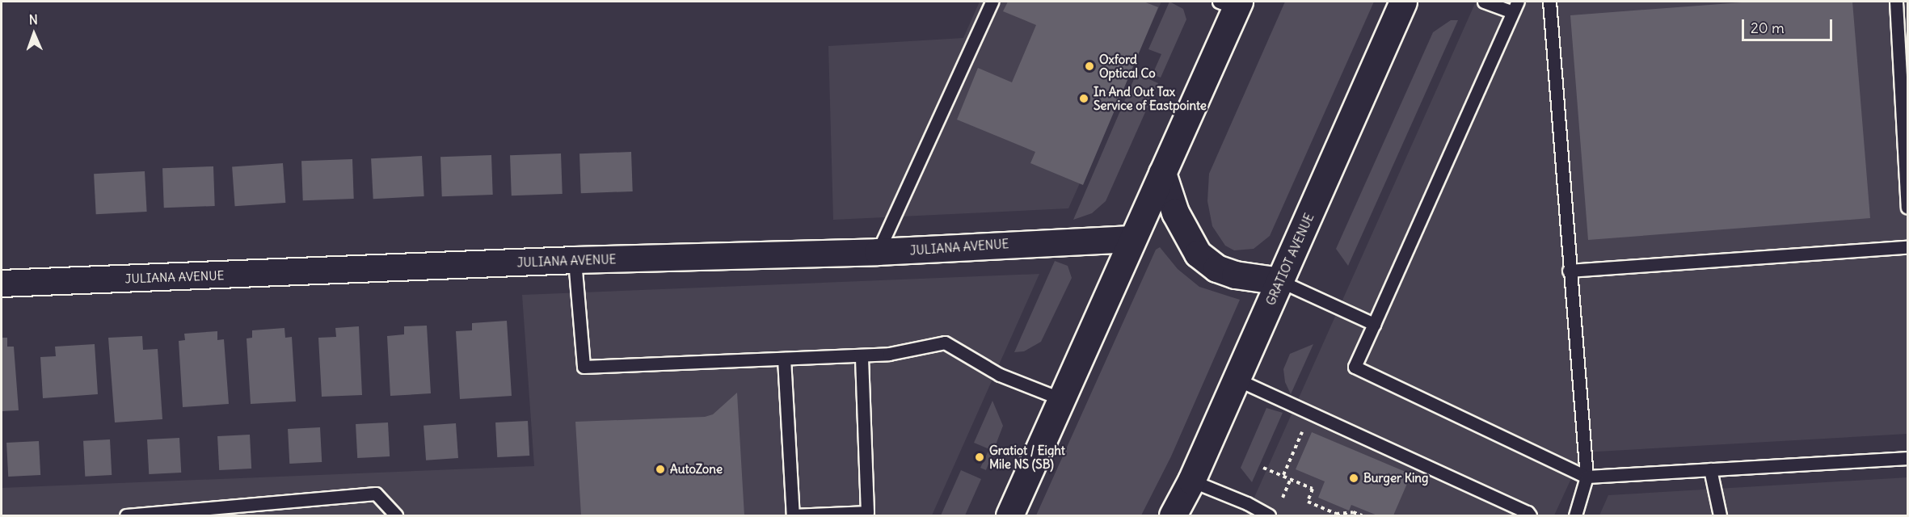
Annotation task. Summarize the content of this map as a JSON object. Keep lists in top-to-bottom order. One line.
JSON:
{"streets":{"main road":["GRATIOT AVENUE"],"street":["JULIANA AVENUE"]},"places":["Oxford Optical Co","In And Out Tax Service of Eastpointe","Gratiot / Eight Mile NS (SB)","AutoZone","Burger King"],"scale_bar":"20 m","north":"top"}
